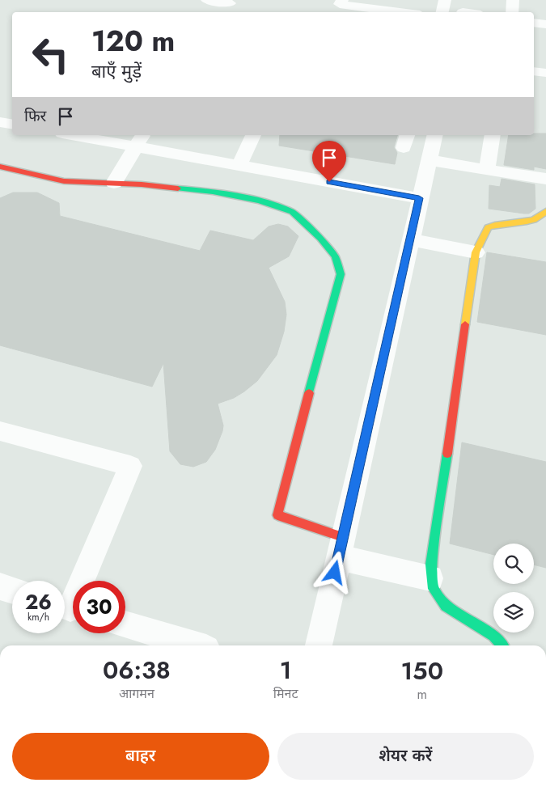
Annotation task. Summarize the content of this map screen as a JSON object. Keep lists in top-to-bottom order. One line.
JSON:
{"page":{"turn":["120 m","बाएँ मुड़ें"],"then":"फिर","speed":"26 km/h","limit":"30","eta":["06:38","आगमन","1","मिनट","150","m"],"buttons":["बाहर","शेयर करें"]}}
